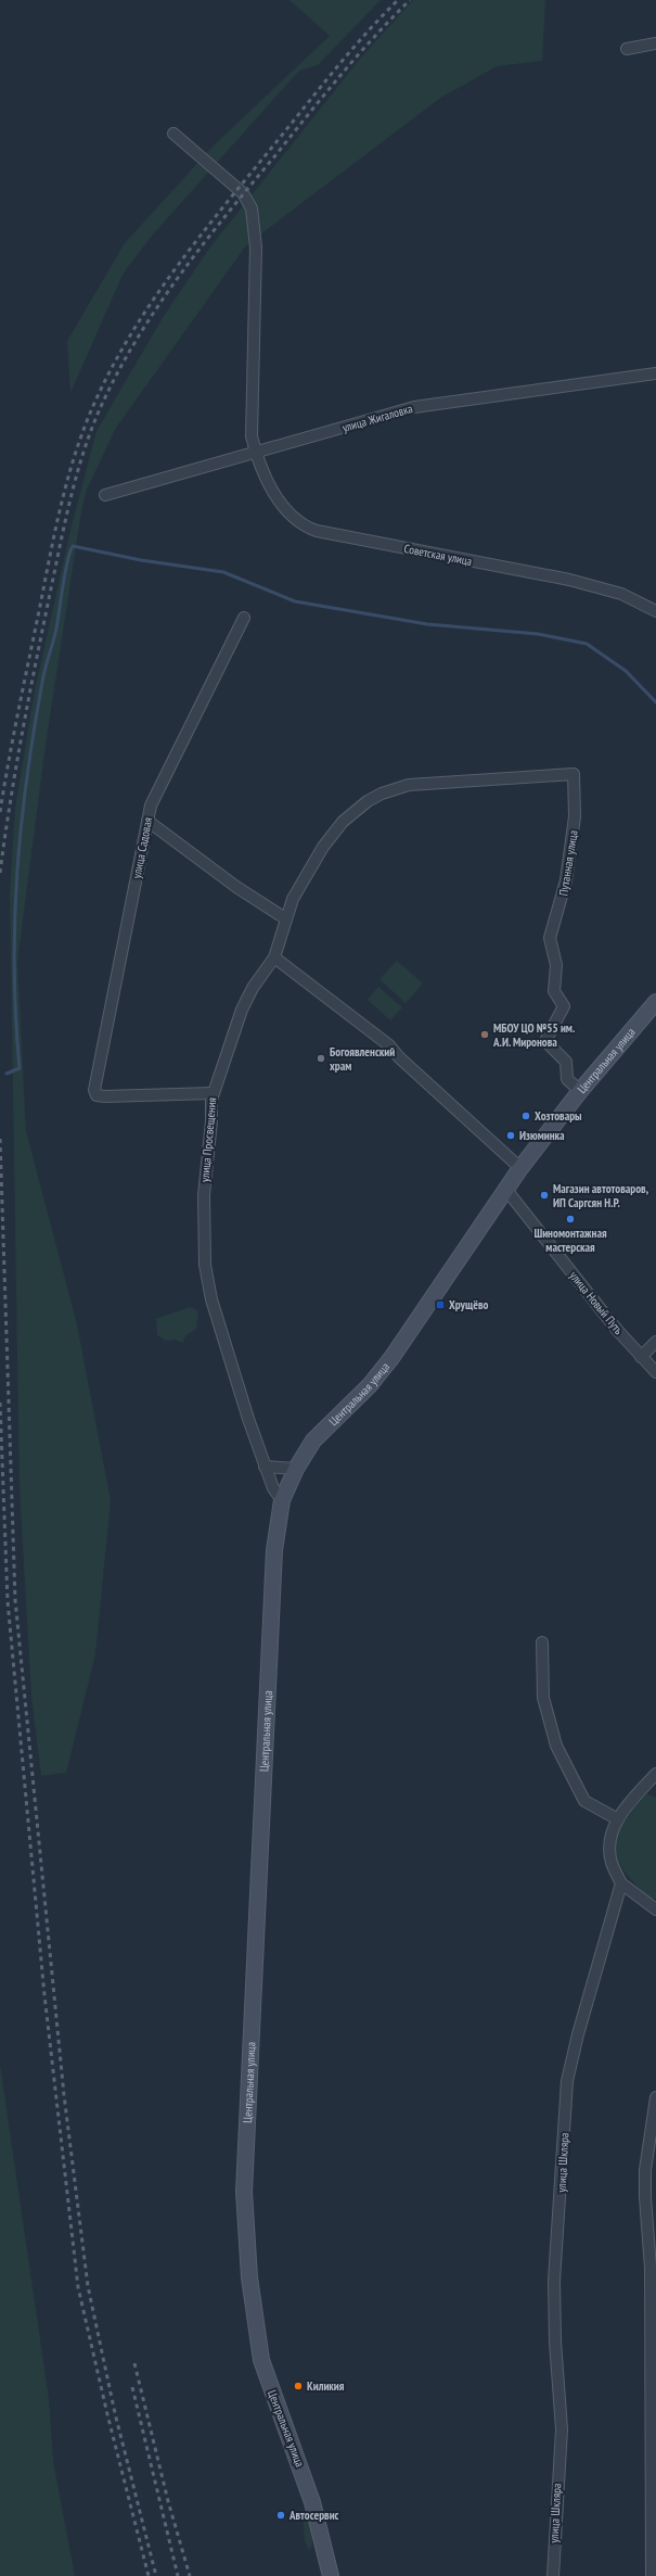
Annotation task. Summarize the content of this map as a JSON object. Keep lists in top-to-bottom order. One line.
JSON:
{"streets":{"main road":["Центральная улица"],"street":["улица Жигаловка","Советская улица","улица Садовая","Путанная улица","улица Просвещения","улица Новый Путь","улица Шкляра"]},"crossings":[["улица Жигаловка","Советская улица"],["улица Садовая","улица Просвещения"],["Путанная улица","Центральная улица"],["Путанная улица","улица Просвещения"],["Центральная улица","улица Просвещения"],["Центральная улица","улица Новый Путь"]],"places":{"other":["МБОУ ЦО №55 им. А.И. Миронова","Богоявленский храм","Хозтовары","Изюминка","Магазин автотоваров, ИП Саргсян Н.Р.","Шиномонтажная мастерская","Киликия","Автосервис"],"transit":["Хрущёво"]}}
